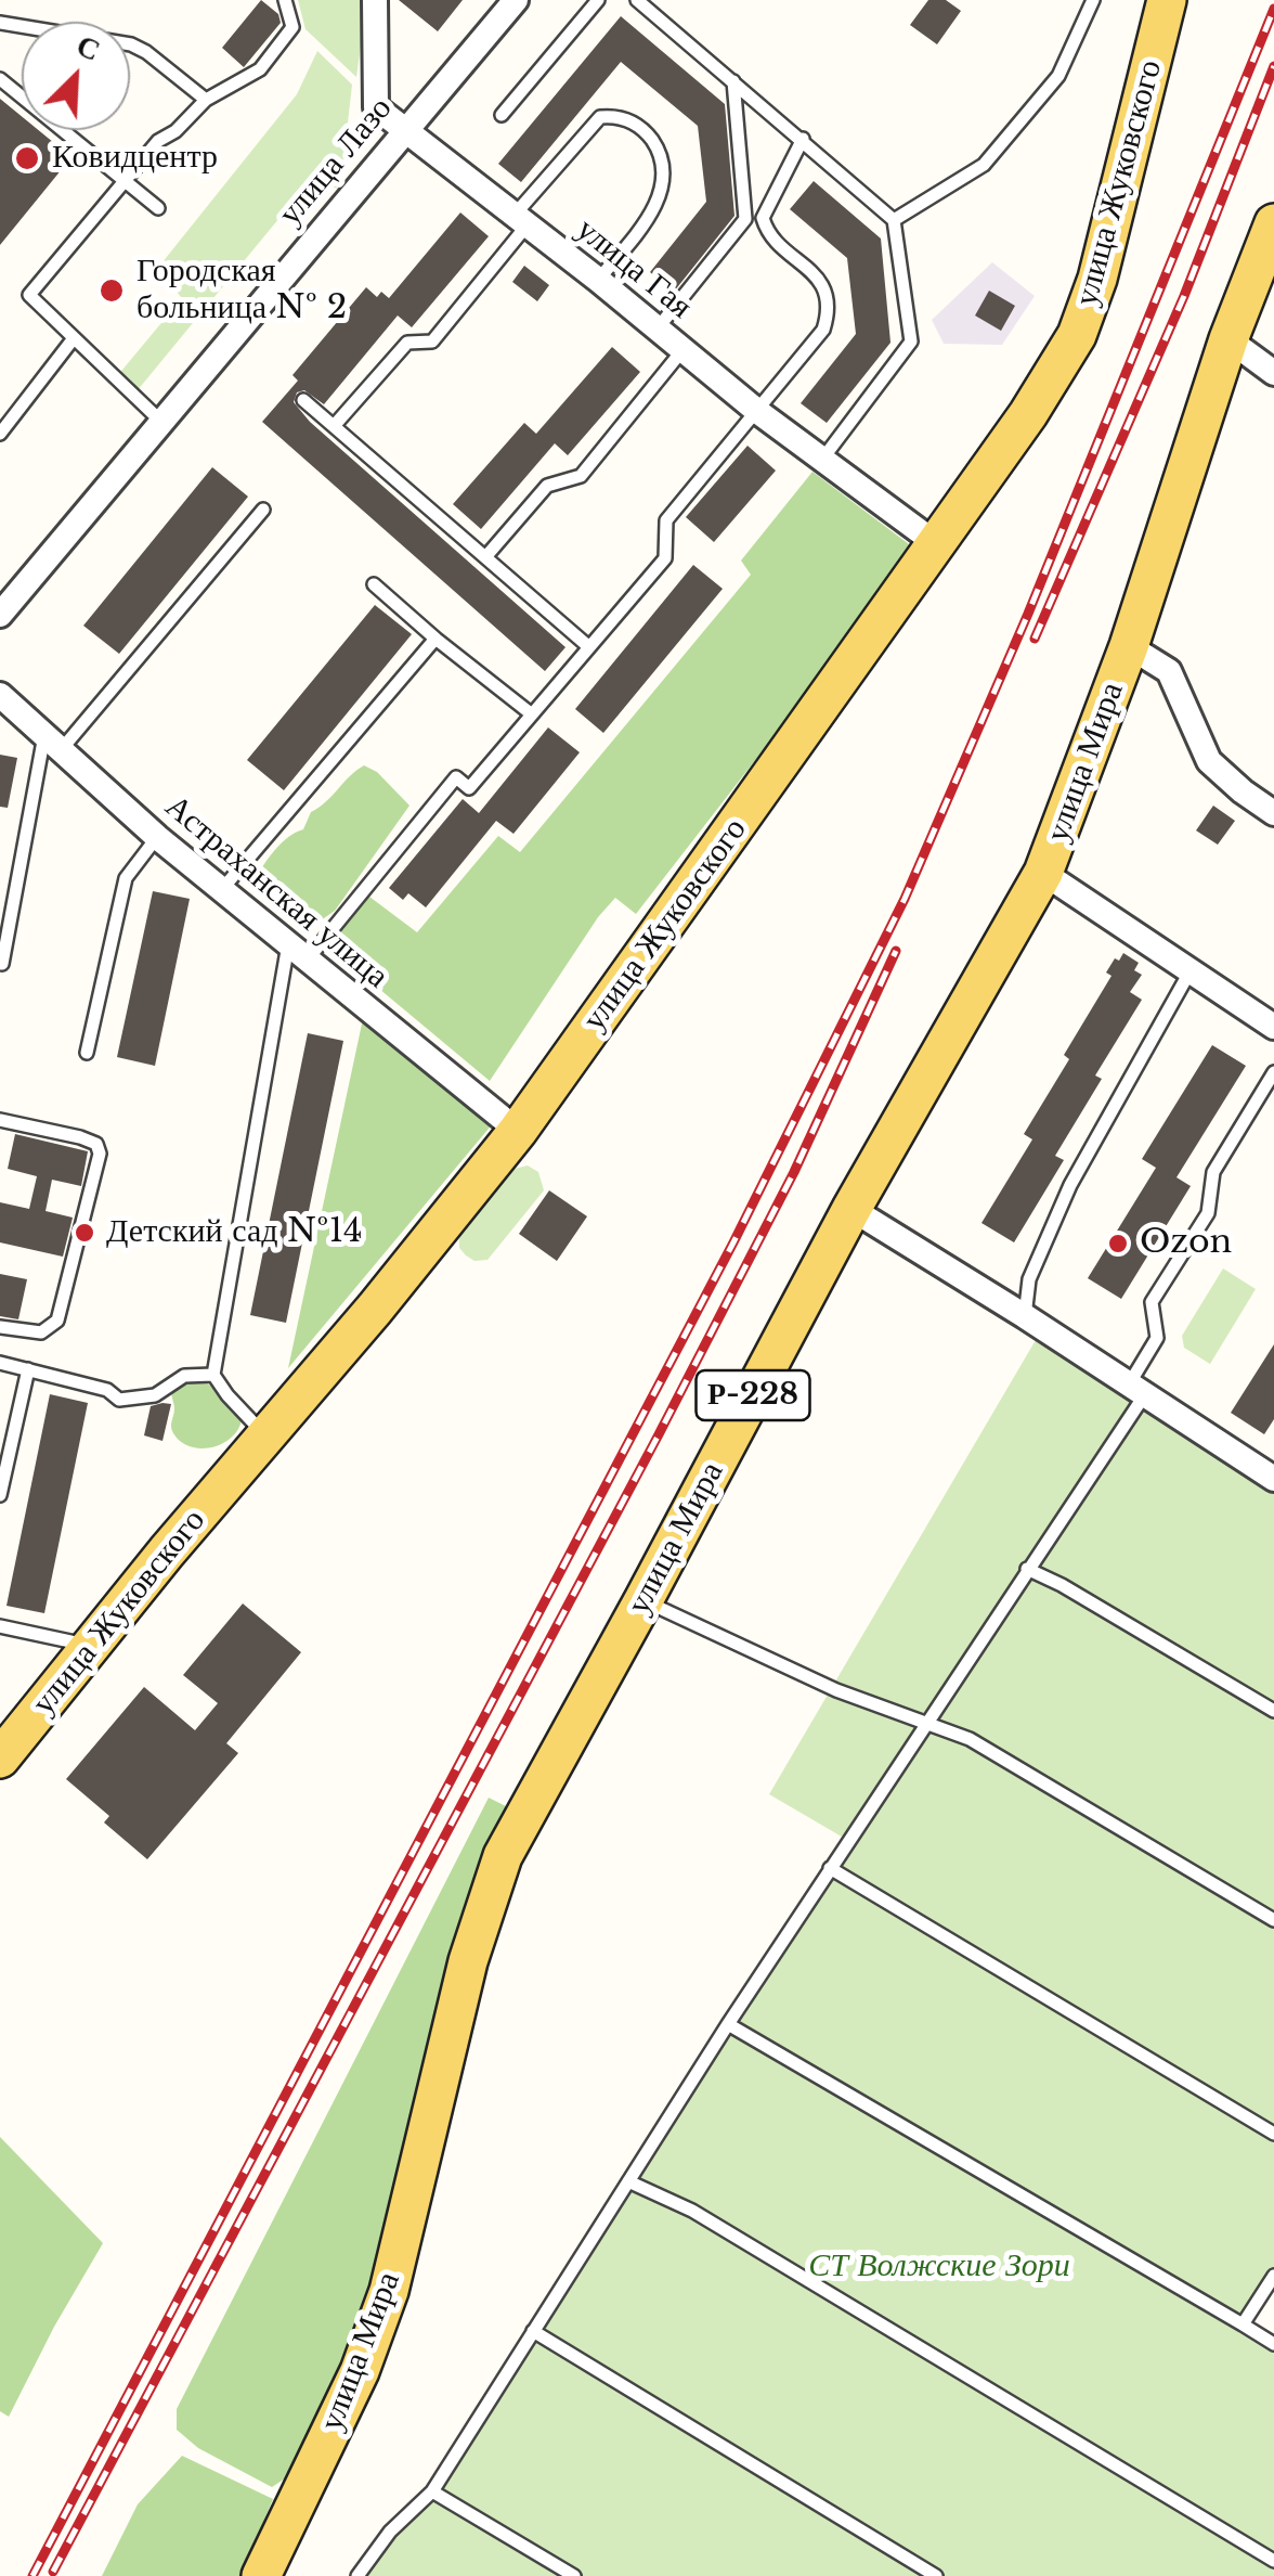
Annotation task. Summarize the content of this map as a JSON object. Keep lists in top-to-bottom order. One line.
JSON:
{"streets":{"main road":["улица Жуковского","улица Мира","Р-228"],"street":["улица Лазо","улица Гая","Астраханская улица"]},"crossings":[["улица Лазо","улица Гая"],["улица Жуковского","улица Гая"],["улица Жуковского","Астраханская улица"]],"parks":["СТ Волжские Зори"],"places":["Ковидцентр","Городская больница № 2","Детский сад №14","Ozon"],"north":"top right"}
